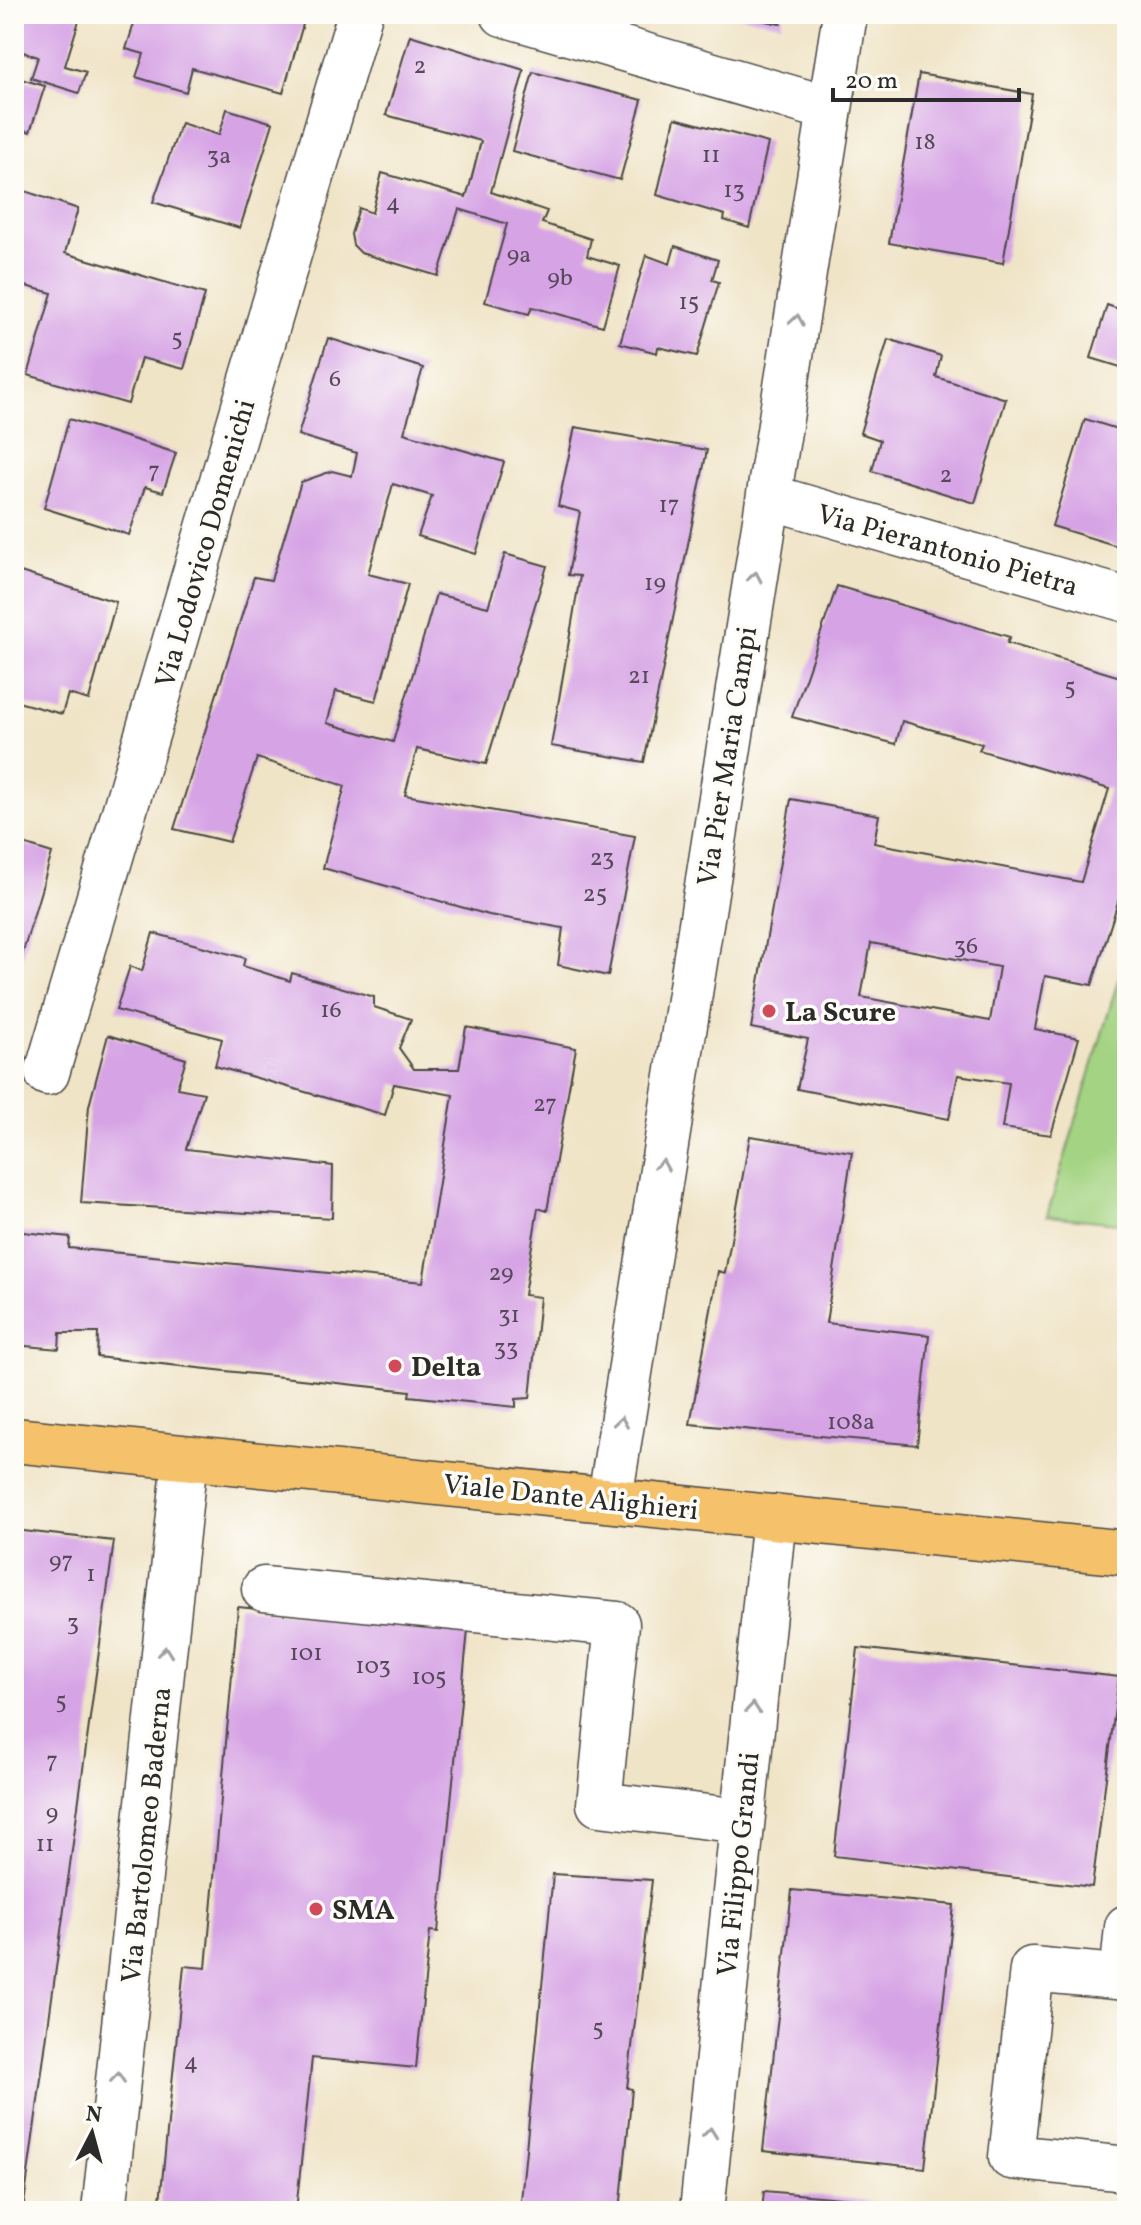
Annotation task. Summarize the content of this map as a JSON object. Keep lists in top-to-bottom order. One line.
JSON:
{"streets":{"main road":["Viale Dante Alighieri"],"street":["Via Lodovico Domenichi","Via Pierantonio Pietra","Via Pier Maria Campi","Via Bartolomeo Baderna","Via Filippo Grandi"]},"crossings":[["Via Pierantonio Pietra","Via Pier Maria Campi"],["Via Pier Maria Campi","Viale Dante Alighieri"],["Viale Dante Alighieri","Via Bartolomeo Baderna"],["Viale Dante Alighieri","Via Filippo Grandi"]],"one_way":["Via Pier Maria Campi","Via Bartolomeo Baderna","Via Filippo Grandi"],"places":["La Scure","Delta","SMA"],"house_numbers":["2","18","11","3a","13","4","9a","9b","15","5","6","7","2","17","19","21","5","23","25","36","16","27","29","31","33","108a","97","1","3","101","103","105","5","7","9","11","5","4"],"scale_bar":"20 m","north":"top"}
